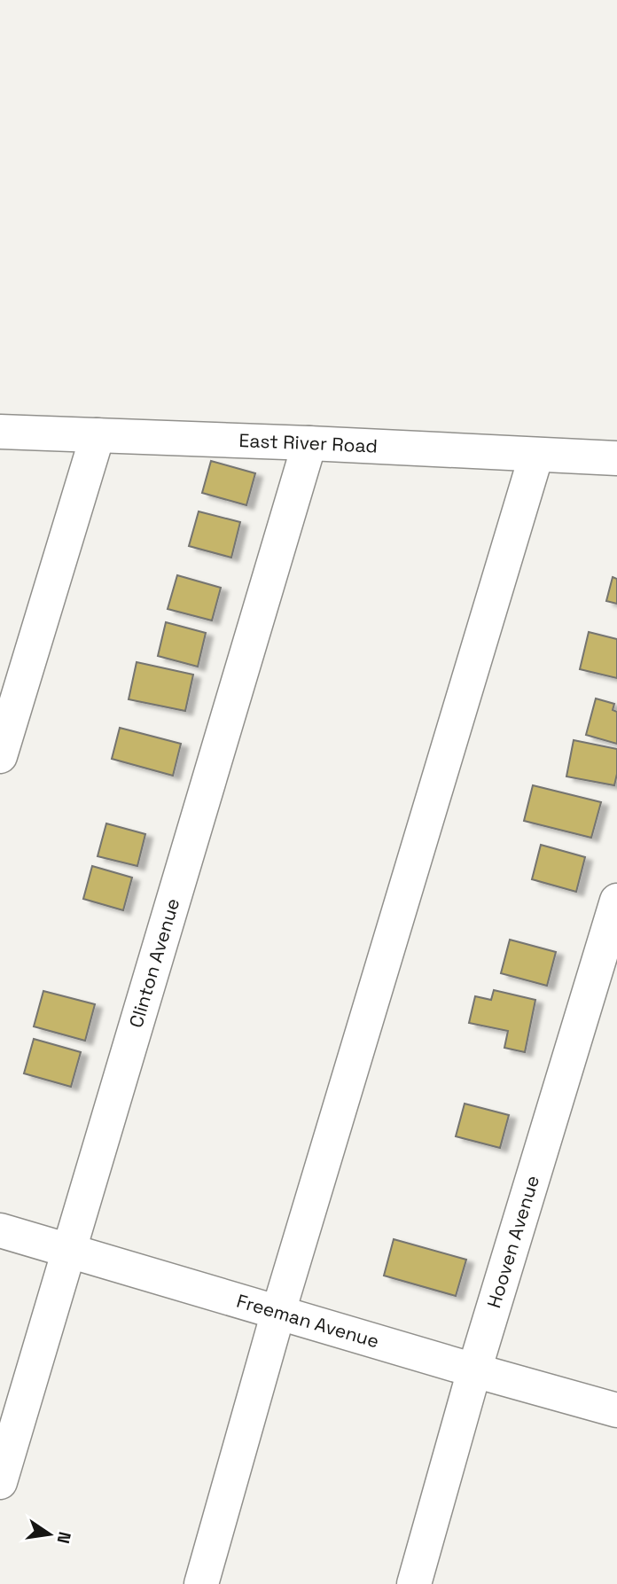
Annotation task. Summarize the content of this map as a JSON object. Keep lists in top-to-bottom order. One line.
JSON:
{"streets":{"street":["East River Road","Clinton Avenue","Hooven Avenue","Freeman Avenue"]},"crossings":[["East River Road","Clinton Avenue"],["Clinton Avenue","Freeman Avenue"],["Hooven Avenue","Freeman Avenue"]],"north":"right"}
